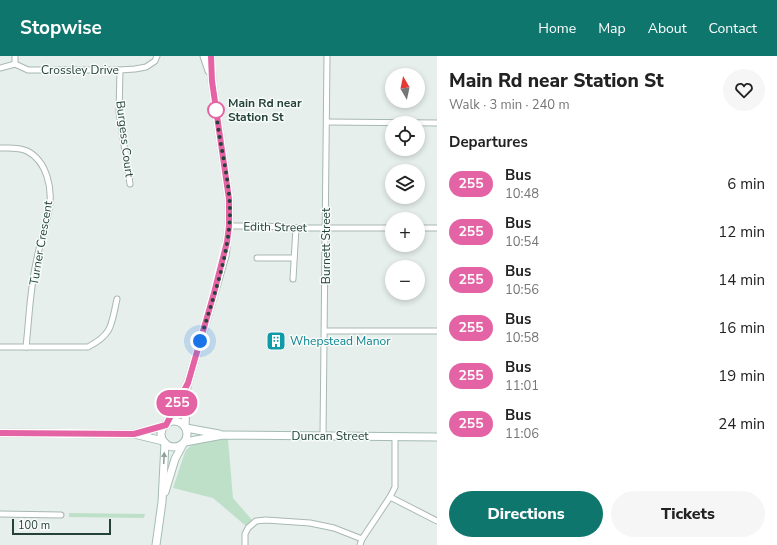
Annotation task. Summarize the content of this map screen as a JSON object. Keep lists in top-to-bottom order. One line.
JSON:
{"streets":{"main road":["Duncan Street"],"street":["Crossley Drive","Burgess Court","Edith Street","Turner Crescent","Burnett Street"]},"crossings":[["Crossley Drive","Burgess Court"],["Edith Street","Burnett Street"],["Burnett Street","Duncan Street"]],"places":{"other":["Main Rd near Station St"],"building":["Whepstead Manor"]},"lines":["bus line 255"],"scale_bar":"100 m","north":"top","page":{"header":"Stopwise","nav":["Home","Map","About","Contact"],"on_map":"255","heading":[["Main Rd near Station St","Walk · 3 min · 240 m"],"Departures"],"map_buttons":["+","−"],"list":[{"mark":"255","name":"Bus","note":"10:48","value":"6 min"},{"mark":"255","name":"Bus","note":"10:54","value":"12 min"},{"mark":"255","name":"Bus","note":"10:56","value":"14 min"},{"mark":"255","name":"Bus","note":"10:58","value":"16 min"},{"mark":"255","name":"Bus","note":"11:01","value":"19 min"},{"mark":"255","name":"Bus","note":"11:06","value":"24 min"}],"buttons":["Directions","Tickets"],"scale":"100 m"}}
